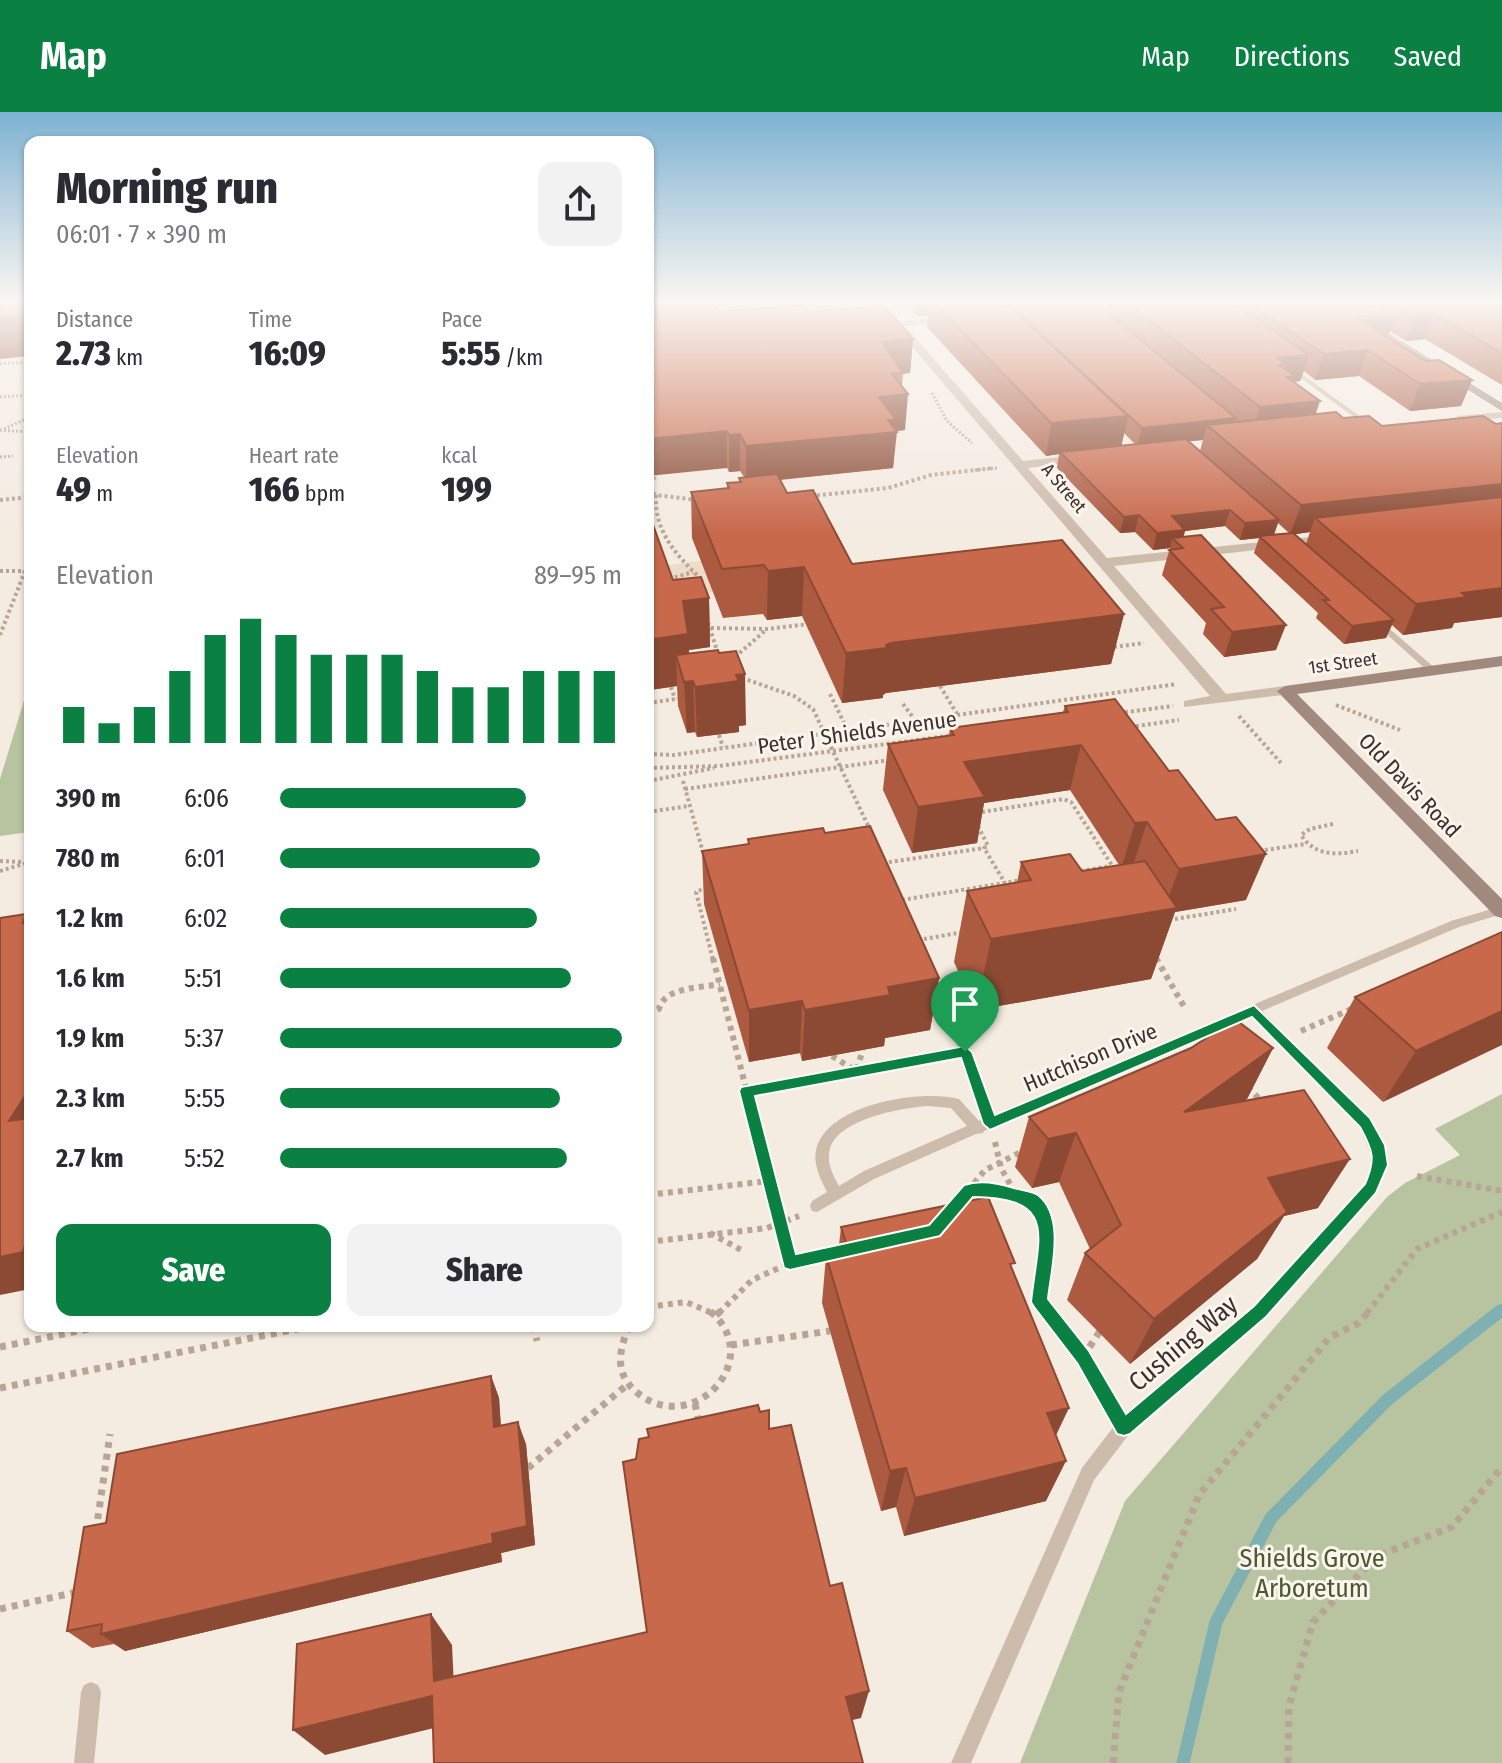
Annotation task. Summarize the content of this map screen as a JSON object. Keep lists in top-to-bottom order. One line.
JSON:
{"streets":{"street":["A Street","1st Street","Old Davis Road"],"lane":["Hutchison Drive","Cushing Way"],"path":["Peter J Shields Avenue"]},"crossings":[["A Street","1st Street"],["1st Street","Old Davis Road"],["Old Davis Road","Hutchison Drive"],["Hutchison Drive","Cushing Way"]],"parks":["Shields Grove Arboretum"],"page":{"header":"Map","nav":["Map","Directions","Saved"],"heading":["Morning run","06:01 · 7 × 390 m"],"stats":[["Distance","2.73 km"],["Time","16:09"],["Pace","5:55 /km"],["Elevation","49 m"],["Heart rate","166 bpm"],["kcal","199"]],"chart":["Elevation","89–95 m"],"list":[{"name":"390 m","note":"6:06"},{"name":"780 m","note":"6:01"},{"name":"1.2 km","note":"6:02"},{"name":"1.6 km","note":"5:51"},{"name":"1.9 km","note":"5:37"},{"name":"2.3 km","note":"5:55"},{"name":"2.7 km","note":"5:52"}],"buttons":["Save","Share"]}}
